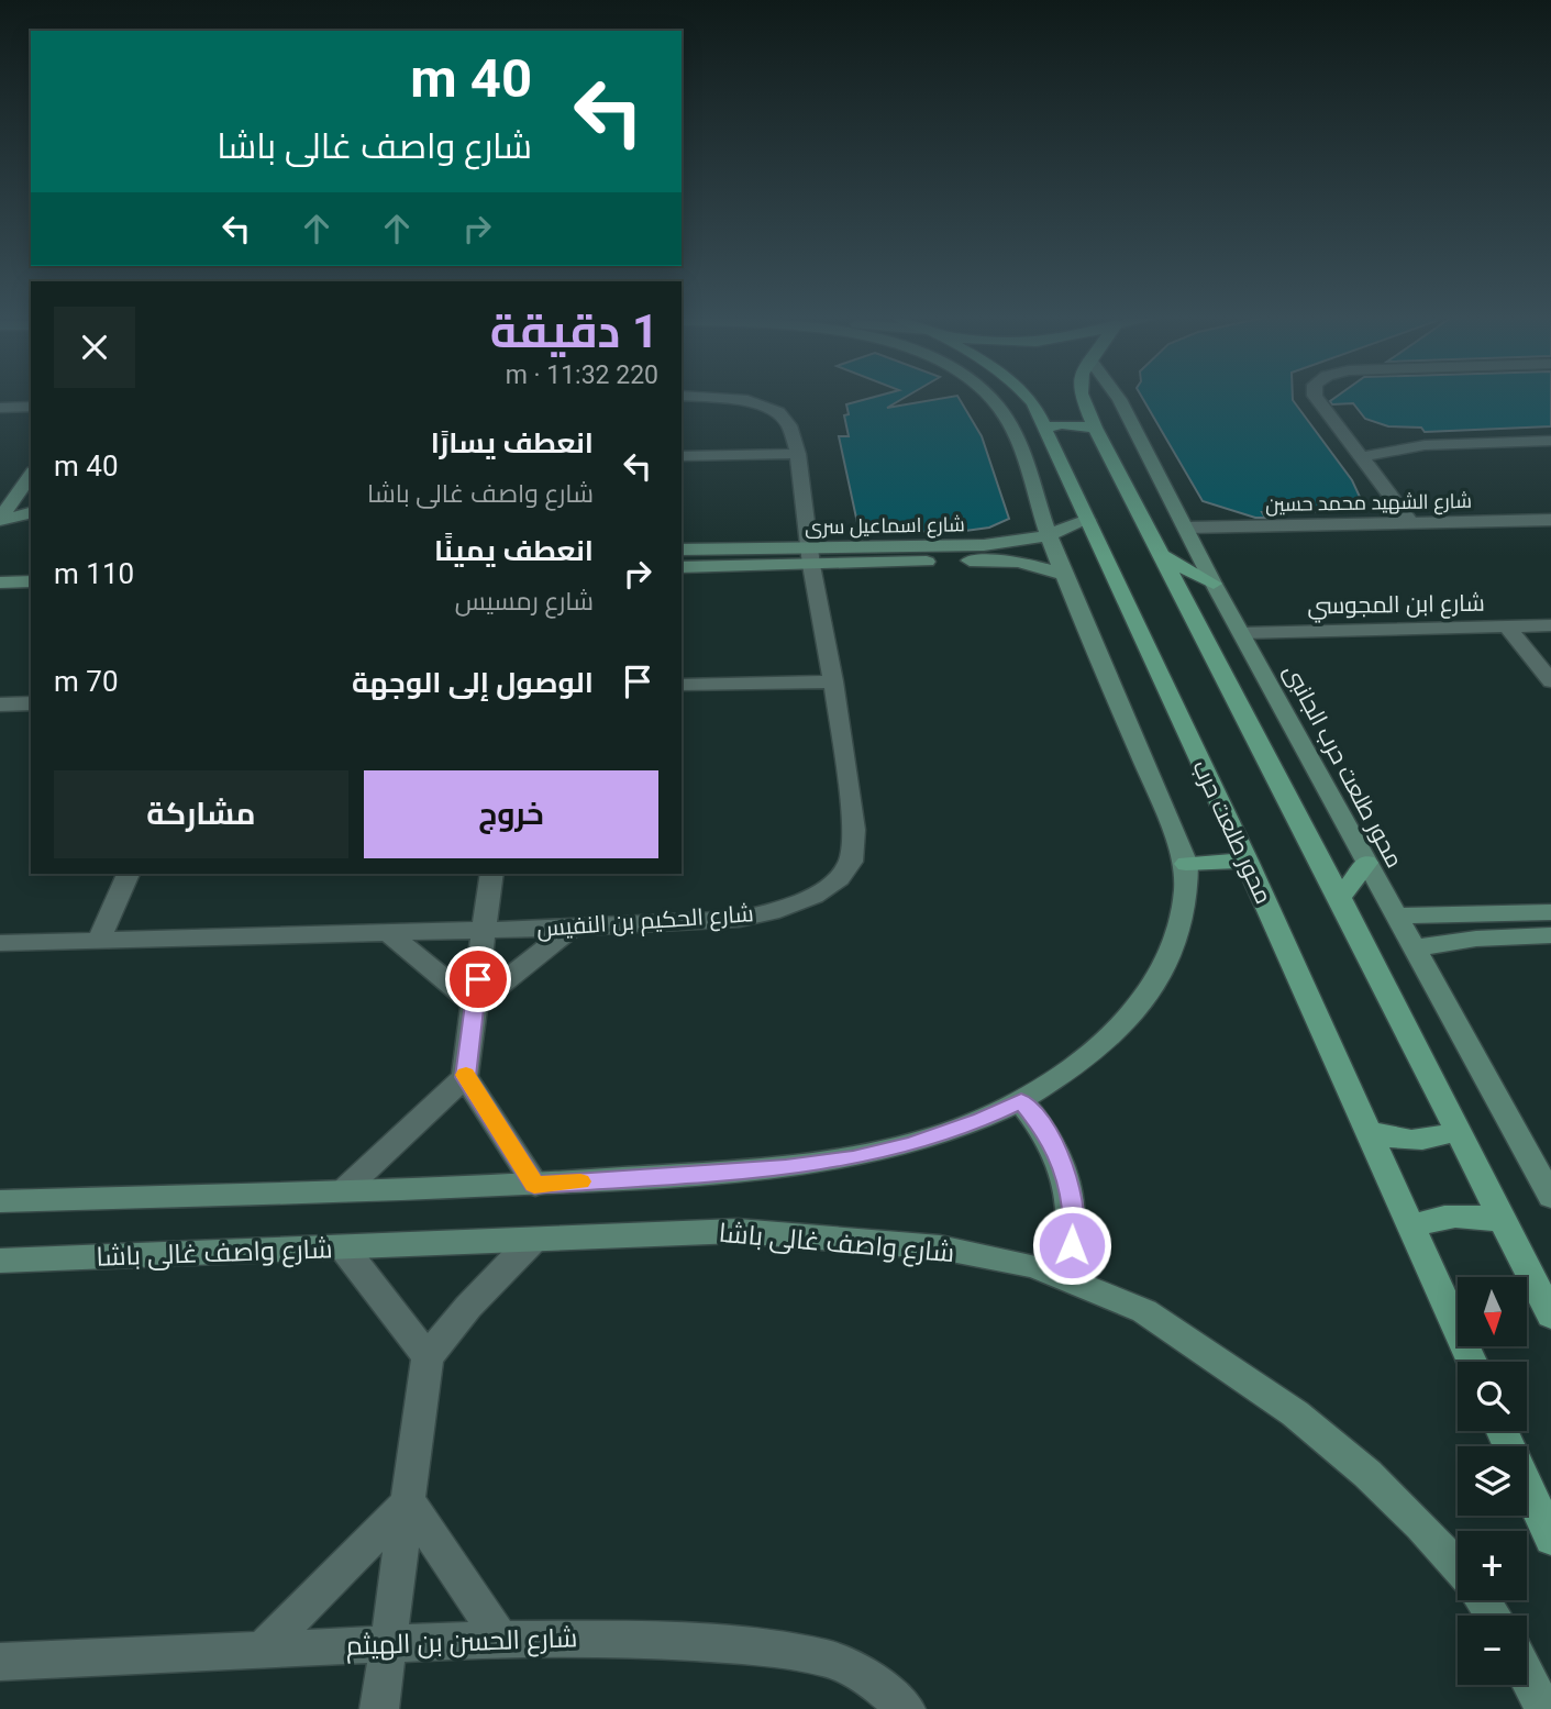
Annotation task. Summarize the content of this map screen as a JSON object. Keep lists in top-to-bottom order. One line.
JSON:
{"streets":{"main road":["محور طلعت حرب"],"street":["شارع الشهيد محمد حسين","شارع اسماعيل سرى","شارع ابن المجوسي","محور طلعت حرب الجانبى","شارع الحكيم بن النفيس","شارع واصف غالى باشا","شارع الحسن بن الهيثم"]},"crossings":[["شارع الشهيد محمد حسين","محور طلعت حرب الجانبى"],["شارع اسماعيل سرى","محور طلعت حرب"],["شارع اسماعيل سرى","شارع الحكيم بن النفيس"],["شارع ابن المجوسي","محور طلعت حرب الجانبى"]],"north":"bottom","page":{"turn":["40 m","شارع واصف غالى باشا"],"heading":["1 دقيقة","220 m · 11:32"],"list":[{"name":"انعطف يسارًا","note":"شارع واصف غالى باشا","value":"40 m"},{"name":"انعطف يمينًا","note":"شارع رمسيس","value":"110 m"},{"name":"الوصول إلى الوجهة","value":"70 m"}],"buttons":["خروج","مشاركة"],"map_buttons":["+","−"]}}
